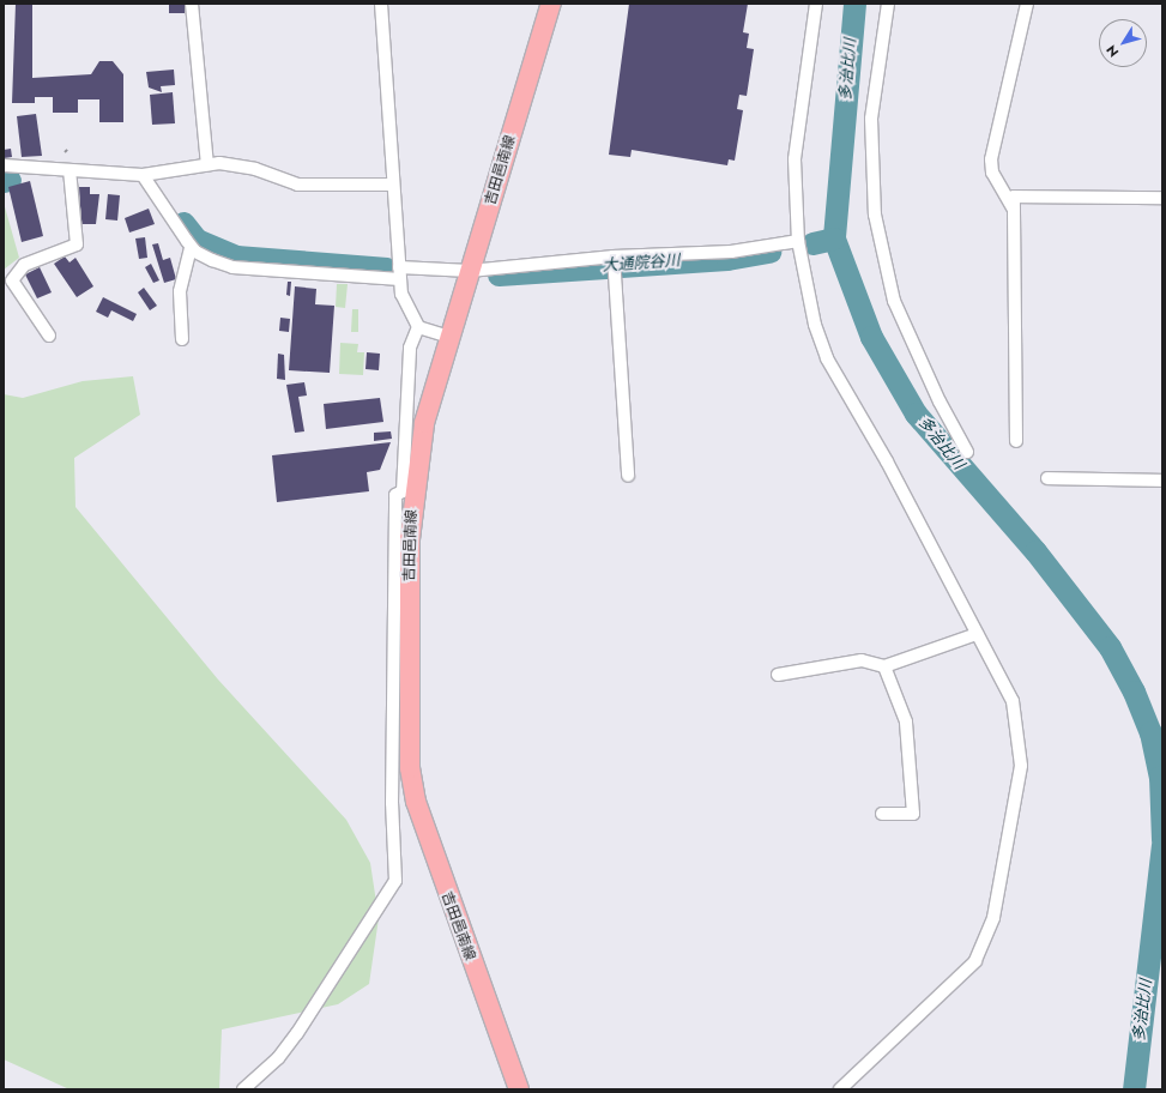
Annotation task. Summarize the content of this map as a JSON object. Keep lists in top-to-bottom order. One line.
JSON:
{"streets":{"main road":["吉田邑南線"]},"water":["多治比川","大通院谷川"],"north":"bottom left"}
